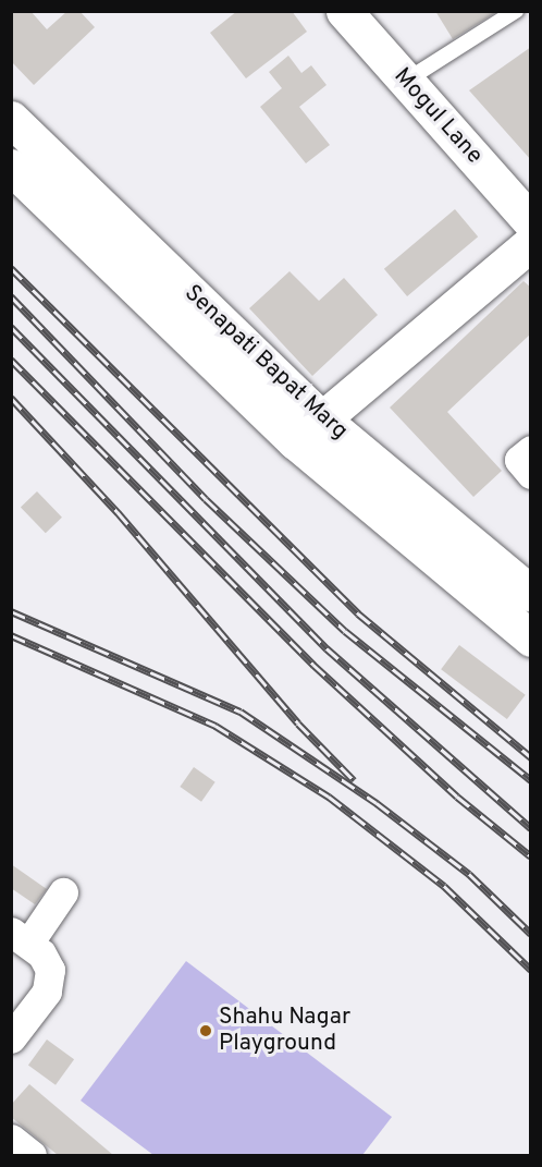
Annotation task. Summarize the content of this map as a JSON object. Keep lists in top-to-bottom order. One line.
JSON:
{"streets":{"main road":["Mogul Lane","Senapati Bapat Marg"]},"places":["Shahu Nagar Playground"]}
